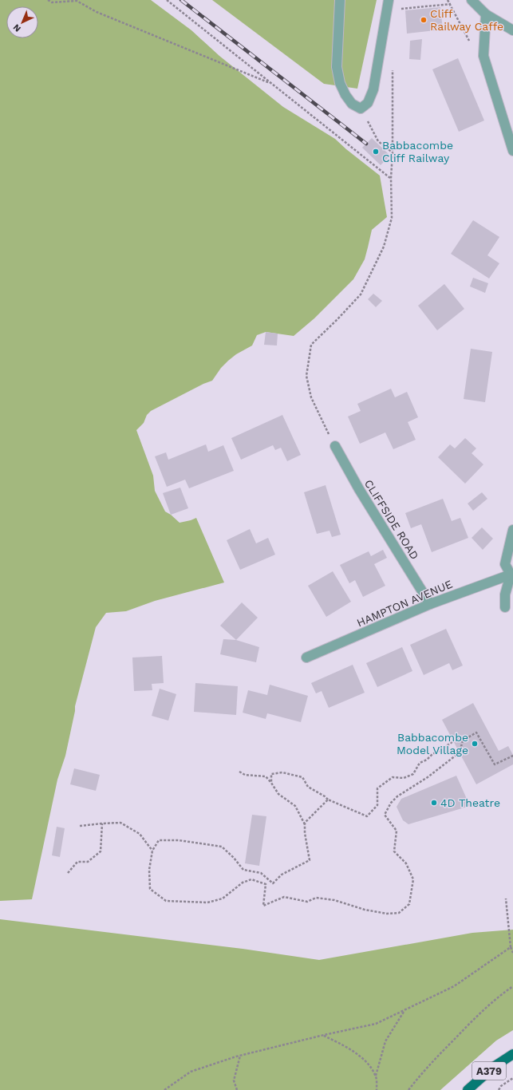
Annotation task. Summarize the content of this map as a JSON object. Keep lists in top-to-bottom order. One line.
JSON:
{"streets":{"main road":["A379"],"street":["CLIFFSIDE ROAD","HAMPTON AVENUE"]},"crossings":[["CLIFFSIDE ROAD","HAMPTON AVENUE"]],"places":["Cliff Railway Caffe","Babbacombe Cliff Railway","Babbacombe Model Village","4D Theatre"],"north":"bottom left"}
